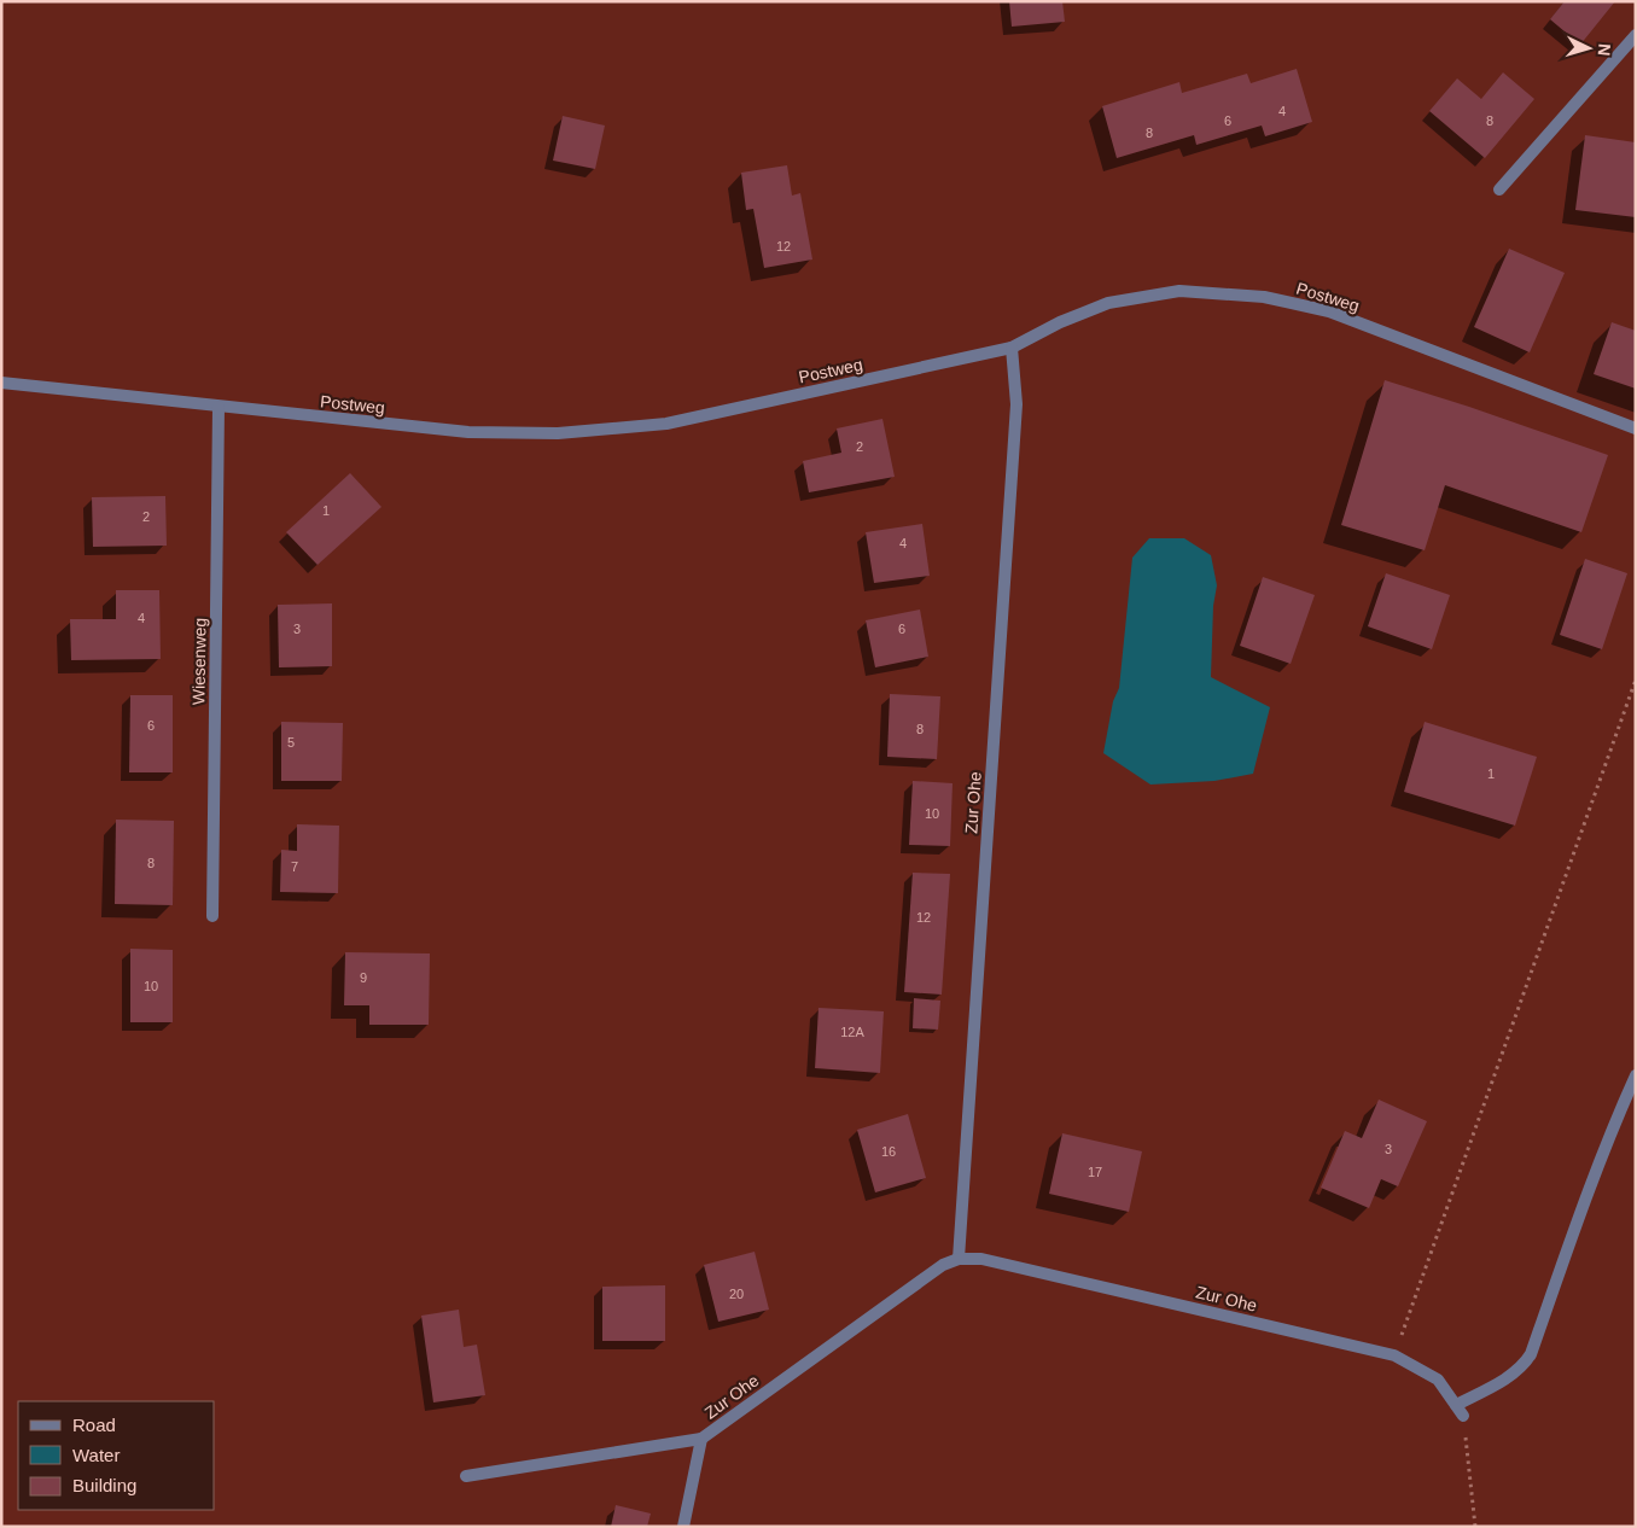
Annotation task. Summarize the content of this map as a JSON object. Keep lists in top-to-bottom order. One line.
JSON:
{"streets":{"street":["Postweg","Wiesenweg","Zur Ohe"]},"crossings":[["Postweg","Wiesenweg"],["Postweg","Zur Ohe"]],"house_numbers":["4","6","8","8","12","2","1","2","4","4","3","6","6","8","5","1","10","8","7","12","9","10","12A","3","16","17","20"],"legend":["Road","Water","Building"],"north":"right"}
